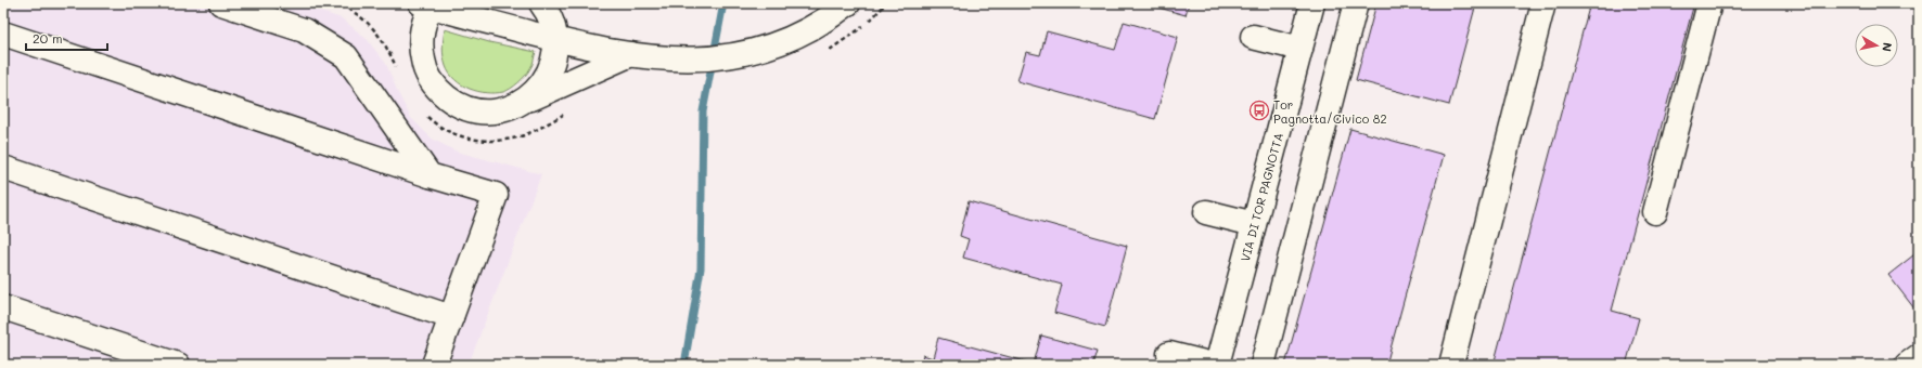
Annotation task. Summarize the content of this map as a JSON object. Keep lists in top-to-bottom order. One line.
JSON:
{"streets":{"street":["VIA DI TOR PAGNOTTA"]},"places":{"bus stop":["Tor Pagnotta/Civico 82"]},"scale_bar":"20 m","north":"right"}
